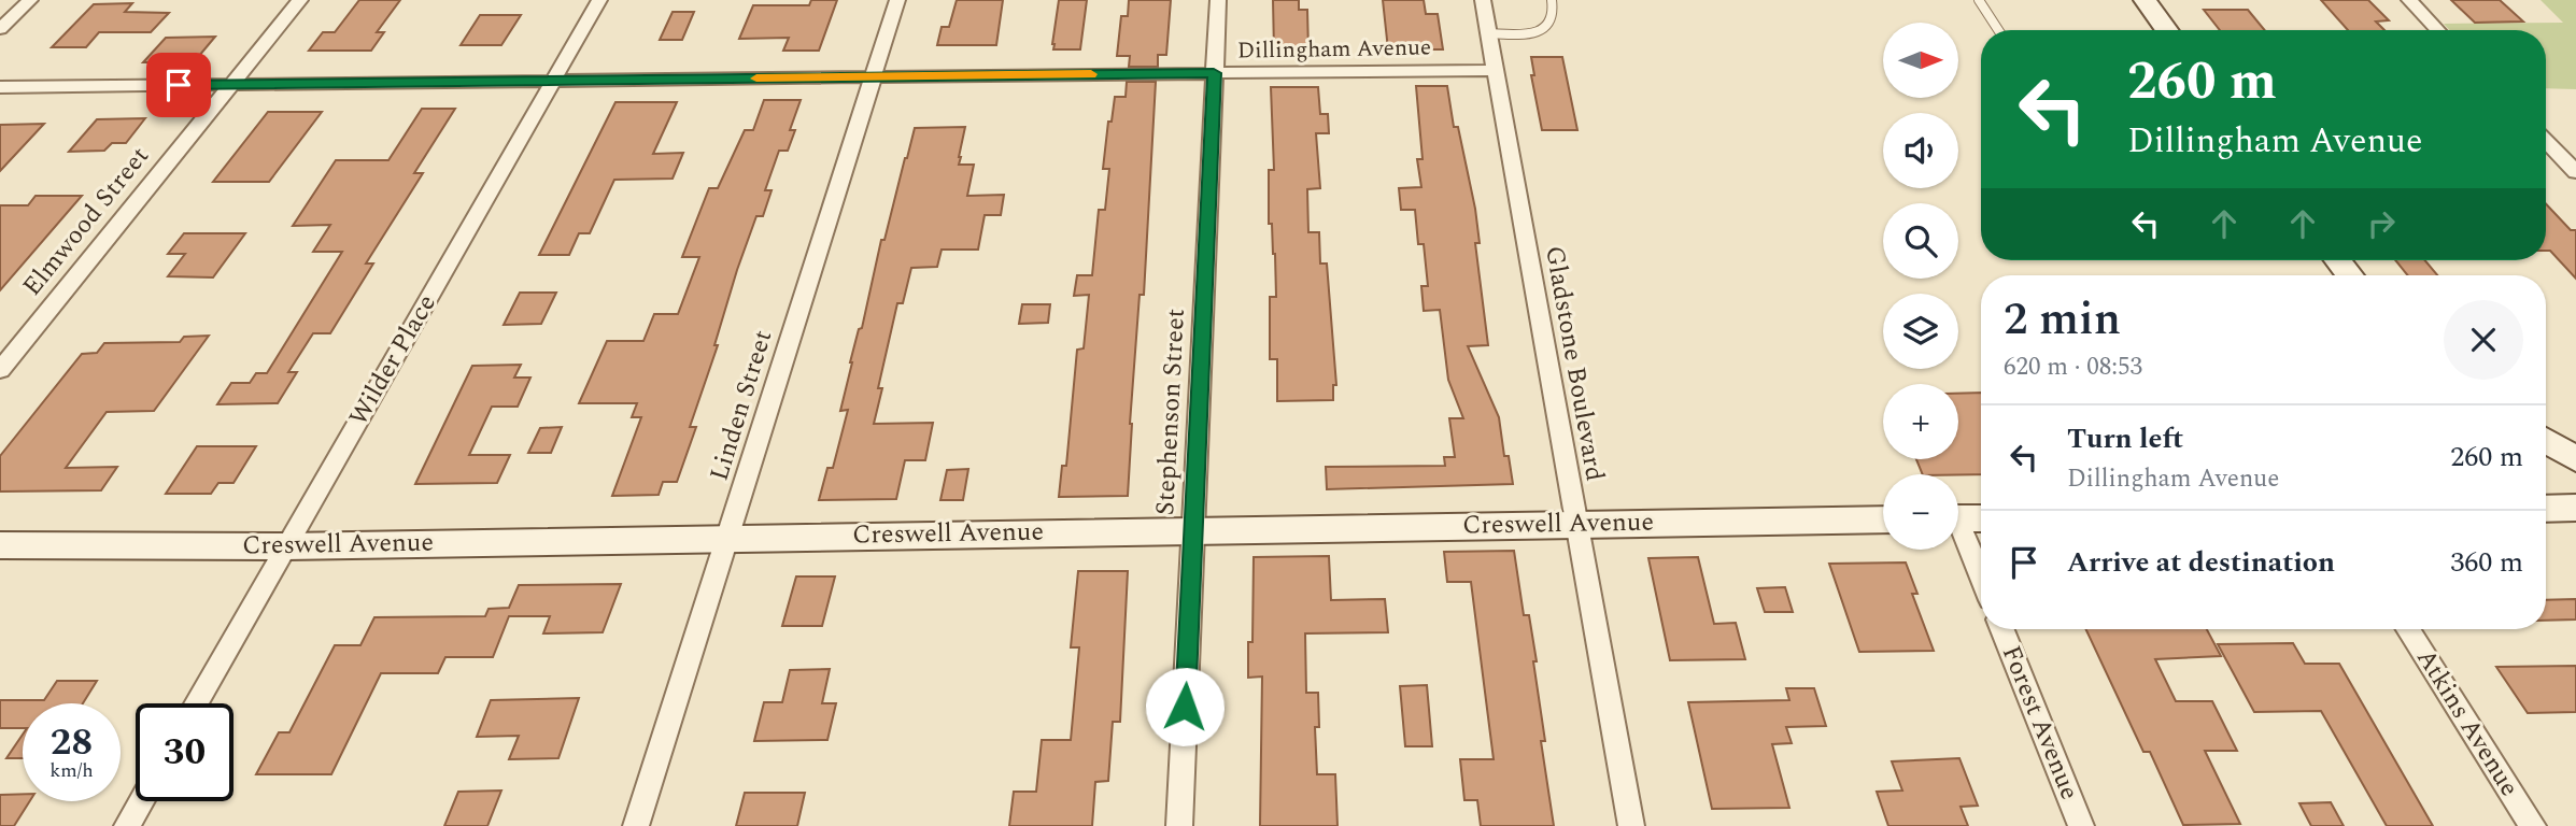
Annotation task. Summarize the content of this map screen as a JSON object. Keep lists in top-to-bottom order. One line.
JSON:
{"streets":{"street":["Dillingham Avenue","Elmwood Street","Wilder Place","Gladstone Boulevard","Linden Street","Stephenson Street","Creswell Avenue","Forest Avenue","Atkins Avenue"]},"crossings":[["Dillingham Avenue","Elmwood Street"],["Dillingham Avenue","Wilder Place"],["Dillingham Avenue","Gladstone Boulevard"],["Dillingham Avenue","Linden Street"],["Dillingham Avenue","Stephenson Street"],["Wilder Place","Creswell Avenue"],["Gladstone Boulevard","Creswell Avenue"],["Linden Street","Creswell Avenue"],["Stephenson Street","Creswell Avenue"]],"north":"right","page":{"map_buttons":["+","−"],"turn":["260 m","Dillingham Avenue"],"heading":["2 min","620 m · 08:53"],"list":[{"name":"Turn left","note":"Dillingham Avenue","value":"260 m"},{"name":"Arrive at destination","value":"360 m"}],"speed":"28 km/h","limit":"30"}}
